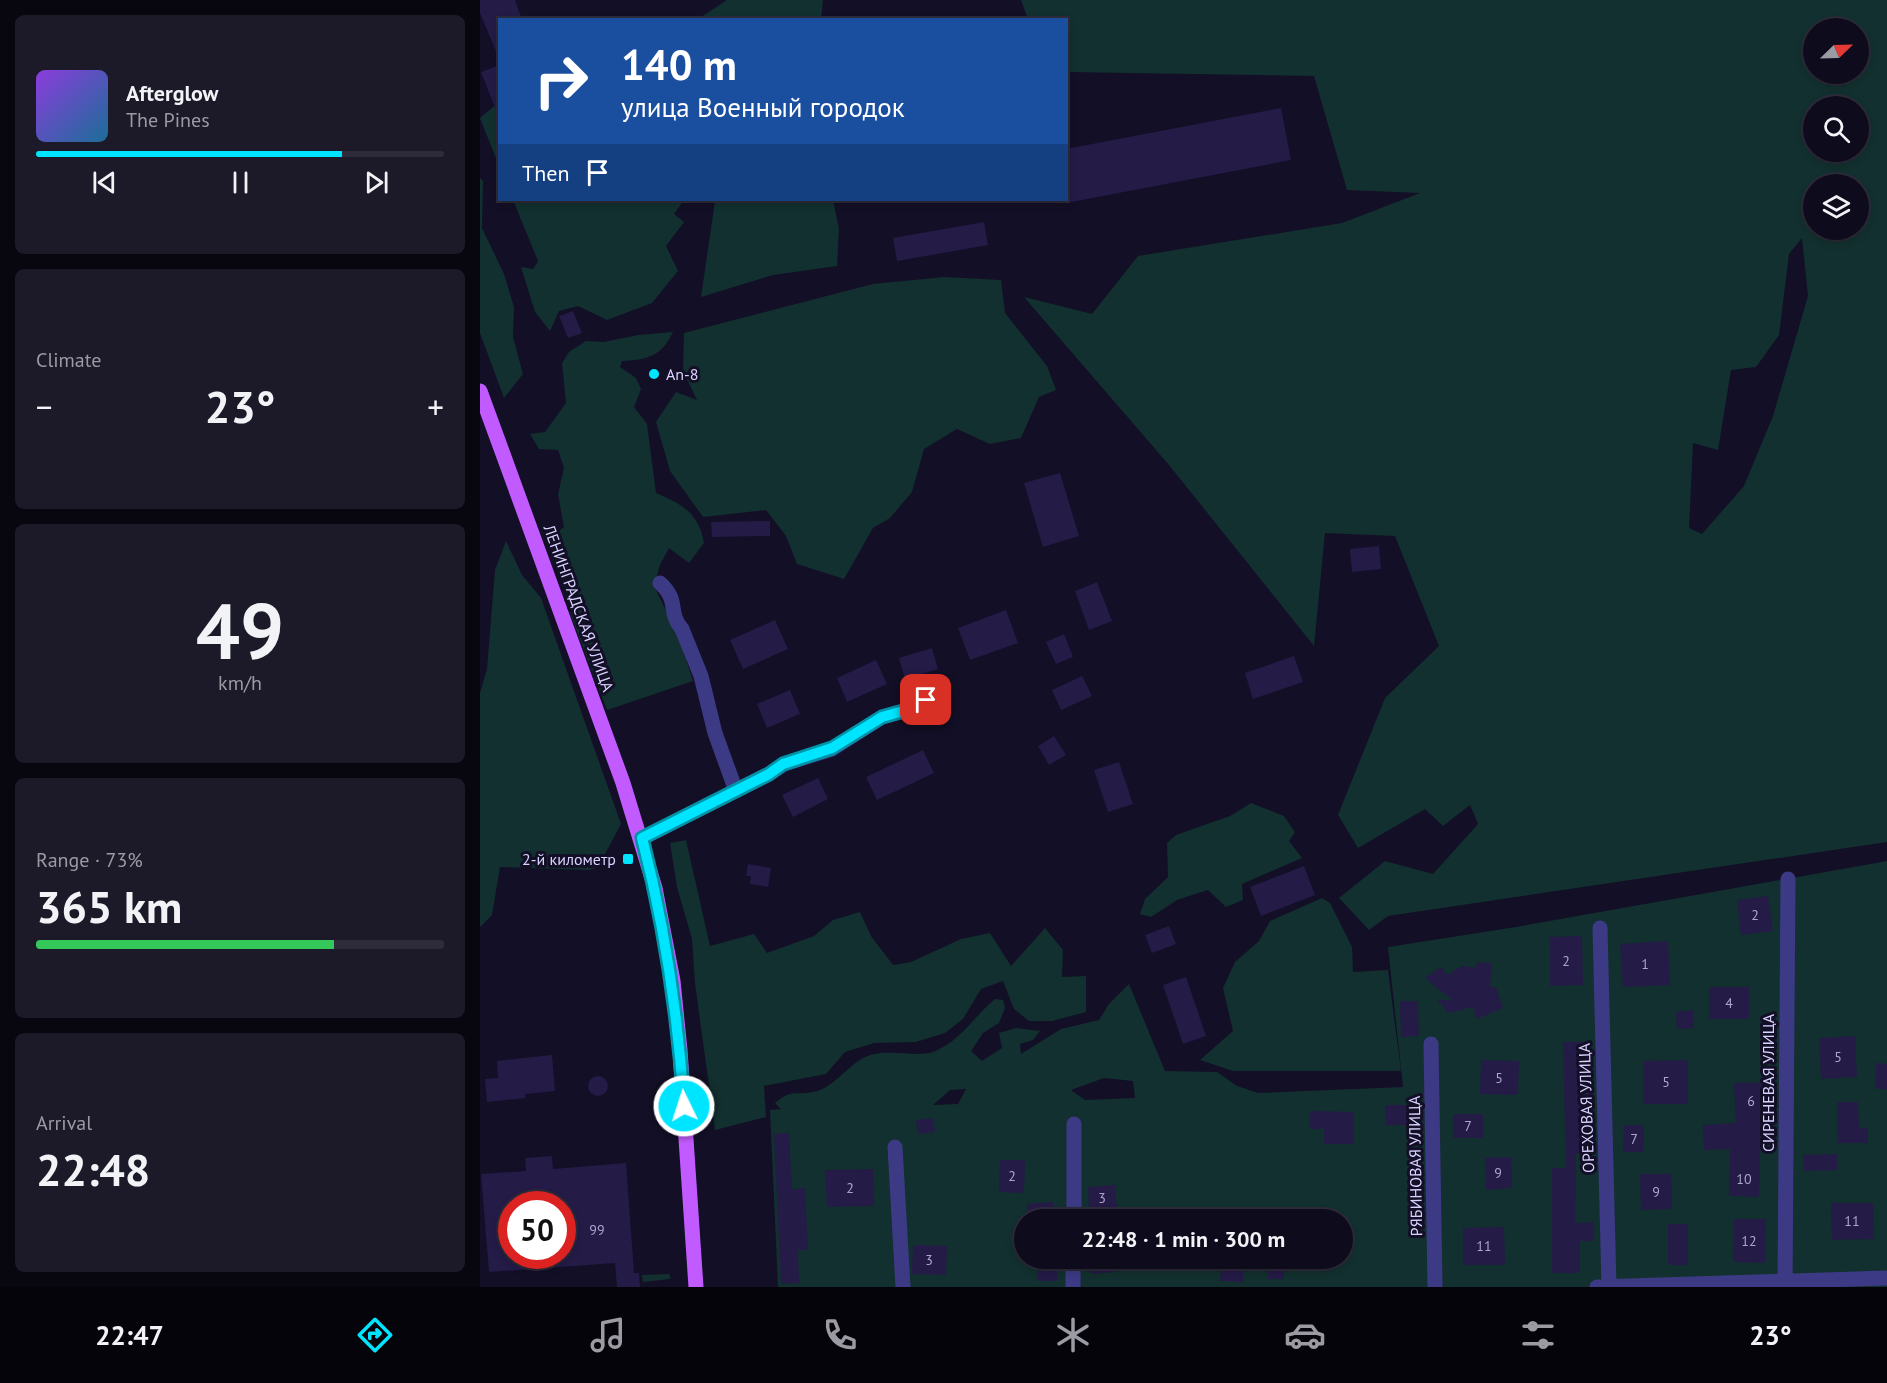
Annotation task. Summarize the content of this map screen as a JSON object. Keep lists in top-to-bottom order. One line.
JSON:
{"streets":{"main road":["ЛЕНИНГРАДСКАЯ УЛИЦА"],"street":["СИРЕНЕВАЯ УЛИЦА","ОРЕХОВАЯ УЛИЦА","РЯБИНОВАЯ УЛИЦА"]},"places":{"other":["An-8"],"transit":["2-й километр"]},"house_numbers":["2","2","1","4","5","5","5","6","7","7","9","2","10","2","9","3","11","99","12","11","3"],"north":"top right","page":{"turn":["140 m","улица Военный городок"],"song":["Afterglow","The Pines"],"then":"Then","tile":["Climate",["49","km/h"],["Range · 73%","365 km"],["Arrival","22:48"]],"heat":["−","23°","+"],"limit":"50","trip":"22:48 · 1 min · 300 m","tabs":["22:47","23°"]}}
